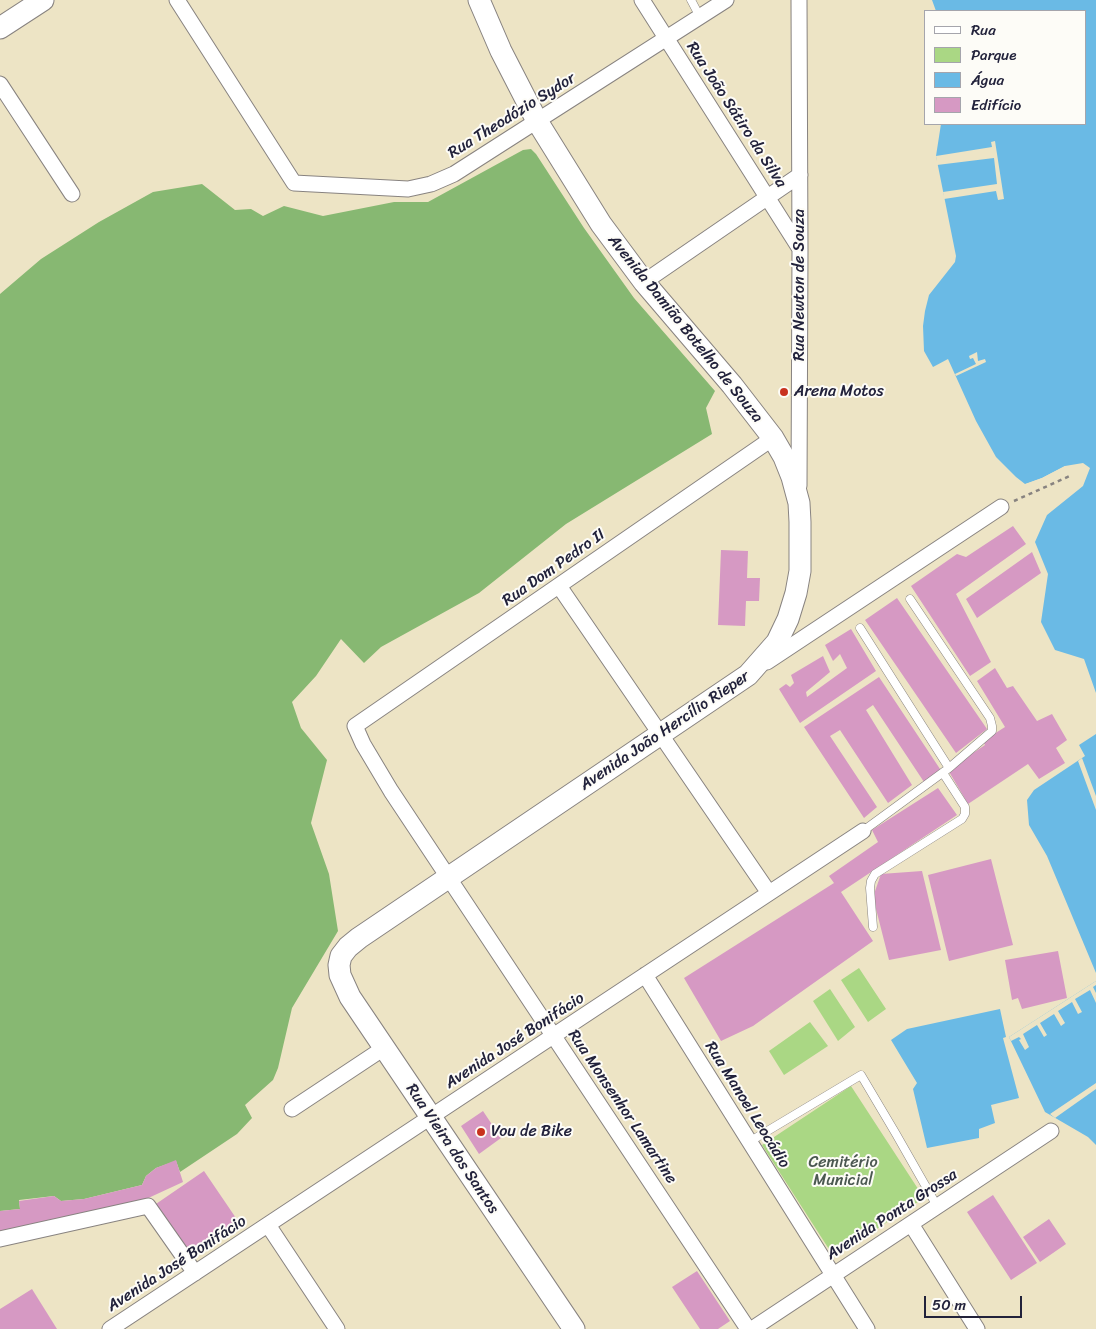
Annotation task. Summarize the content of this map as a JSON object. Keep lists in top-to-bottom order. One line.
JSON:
{"streets":{"main road":["Rua Newton de Souza","Avenida Damião Botelho de Souza","Avenida João Hercílio Rieper","Rua Vieira dos Santos"],"street":["Rua João Sátiro da Silva","Rua Theodózio Sydor","Rua Dom Pedro II","Avenida José Bonifácio","Rua Manoel Leocádio","Rua Monsenhor Lamartine","Avenida Ponta Grossa"]},"crossings":[["Rua João Sátiro da Silva","Rua Theodózio Sydor"],["Rua João Sátiro da Silva","Rua Newton de Souza"],["Rua Theodózio Sydor","Avenida Damião Botelho de Souza"],["Rua Newton de Souza","Avenida Damião Botelho de Souza"],["Rua Newton de Souza","Avenida João Hercílio Rieper"],["Avenida Damião Botelho de Souza","Rua Dom Pedro II"],["Rua Dom Pedro II","Rua Monsenhor Lamartine"],["Avenida João Hercílio Rieper","Rua Monsenhor Lamartine"],["Avenida João Hercílio Rieper","Rua Vieira dos Santos"],["Avenida José Bonifácio","Rua Manoel Leocádio"],["Avenida José Bonifácio","Rua Monsenhor Lamartine"],["Avenida José Bonifácio","Rua Vieira dos Santos"],["Rua Manoel Leocádio","Avenida Ponta Grossa"],["Rua Monsenhor Lamartine","Avenida Ponta Grossa"]],"parks":["Cemitério Municial"],"places":["Arena Motos","Vou de Bike"],"legend":["Rua","Parque","Água","Edifício"],"scale_bar":"50 m"}
